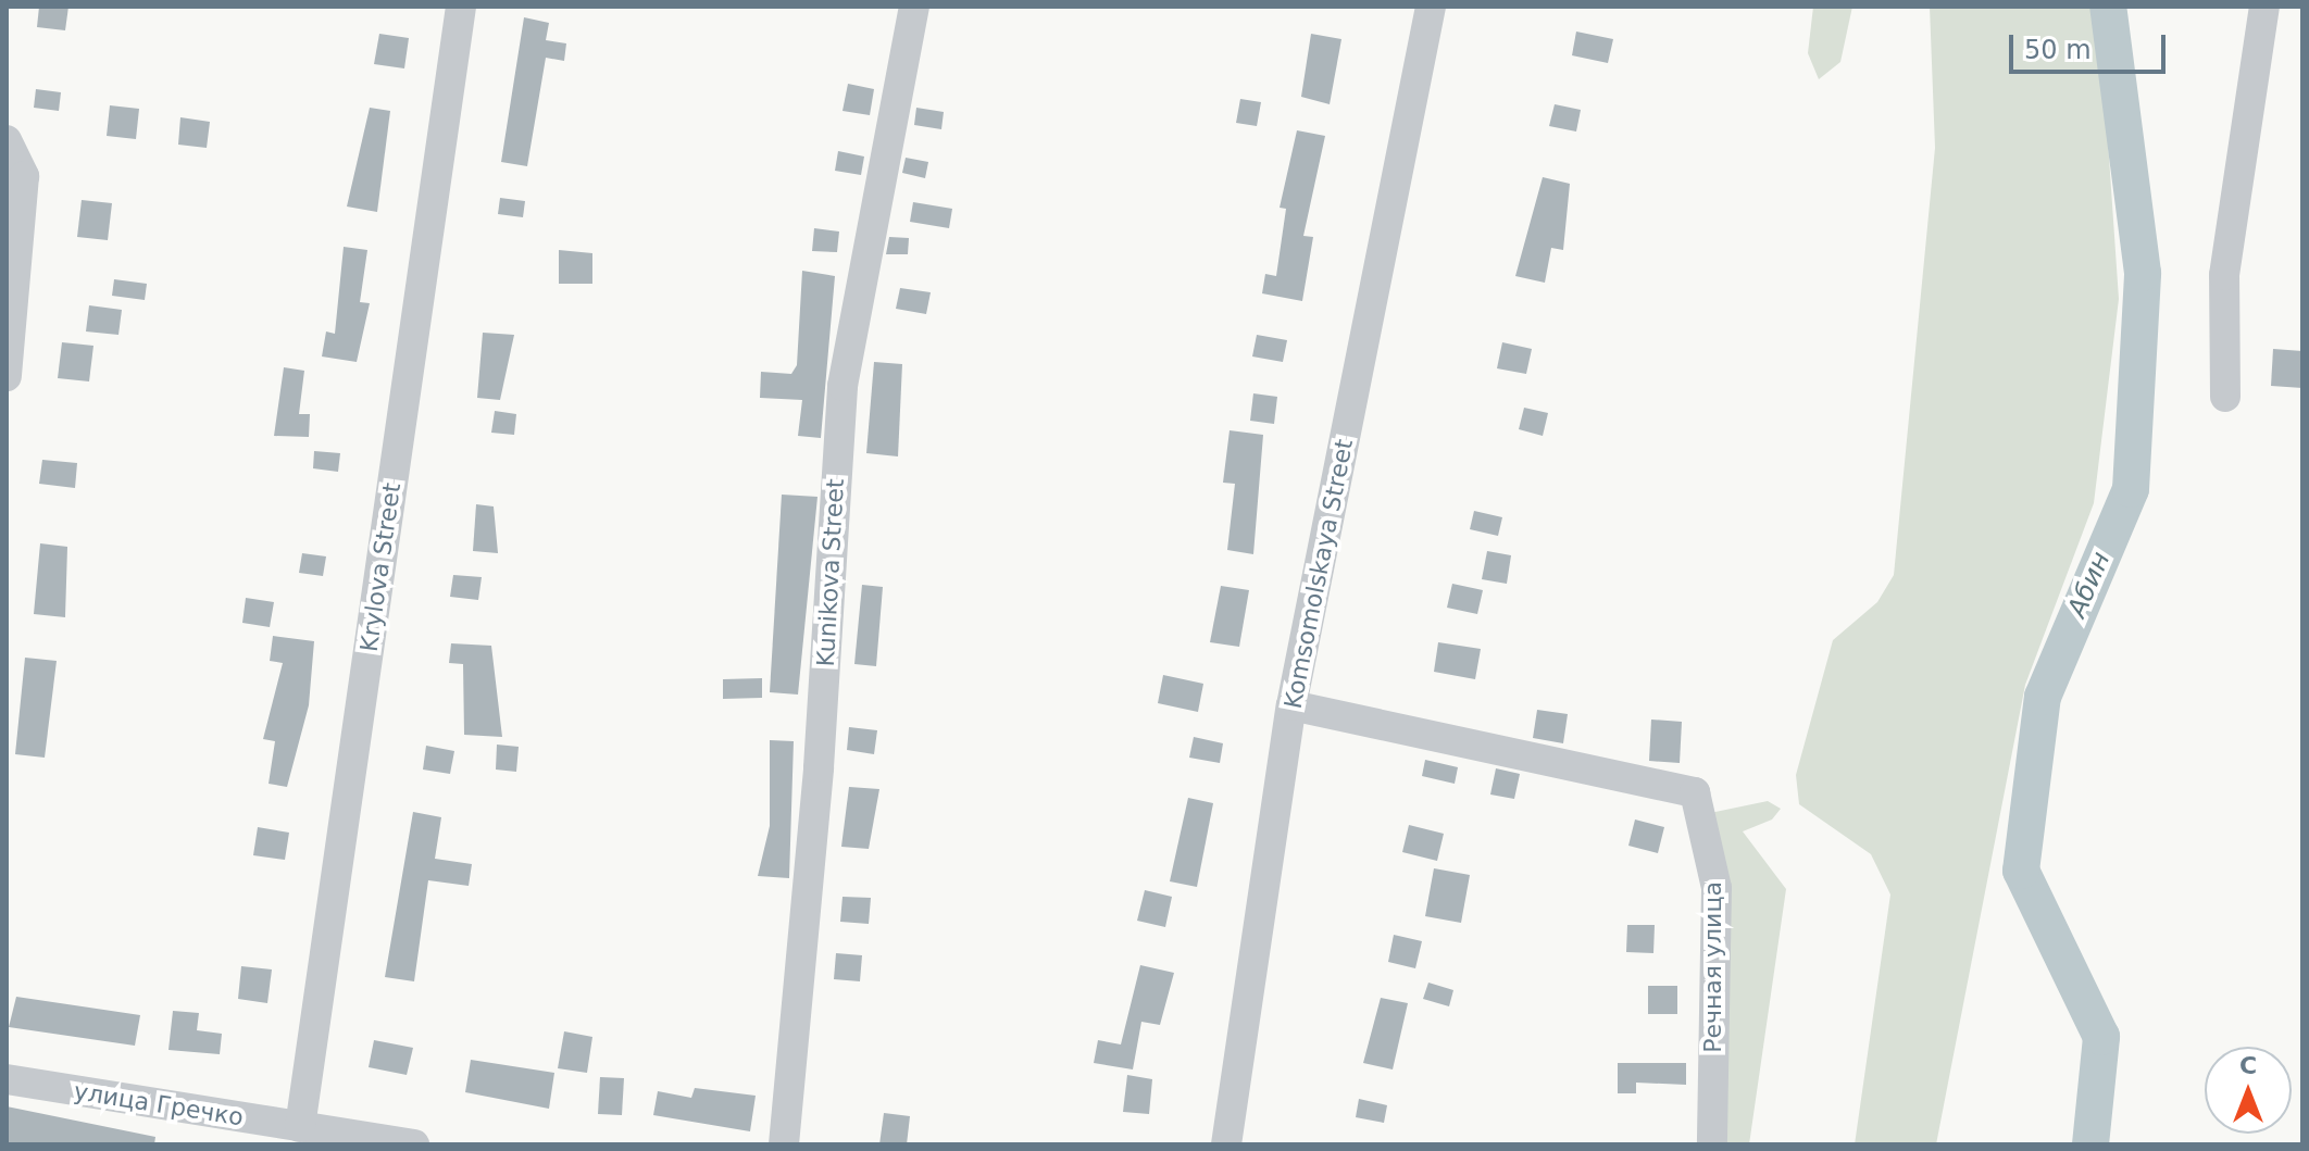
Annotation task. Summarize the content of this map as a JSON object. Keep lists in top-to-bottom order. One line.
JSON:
{"streets":{"street":["Krylova Street","Kunikova Street","Komsomolskaya Street","Речная улица","улица Гречко"]},"crossings":[["Krylova Street","улица Гречко"],["Komsomolskaya Street","Речная улица"]],"water":["Абин"],"scale_bar":"50 m","north":"top"}
